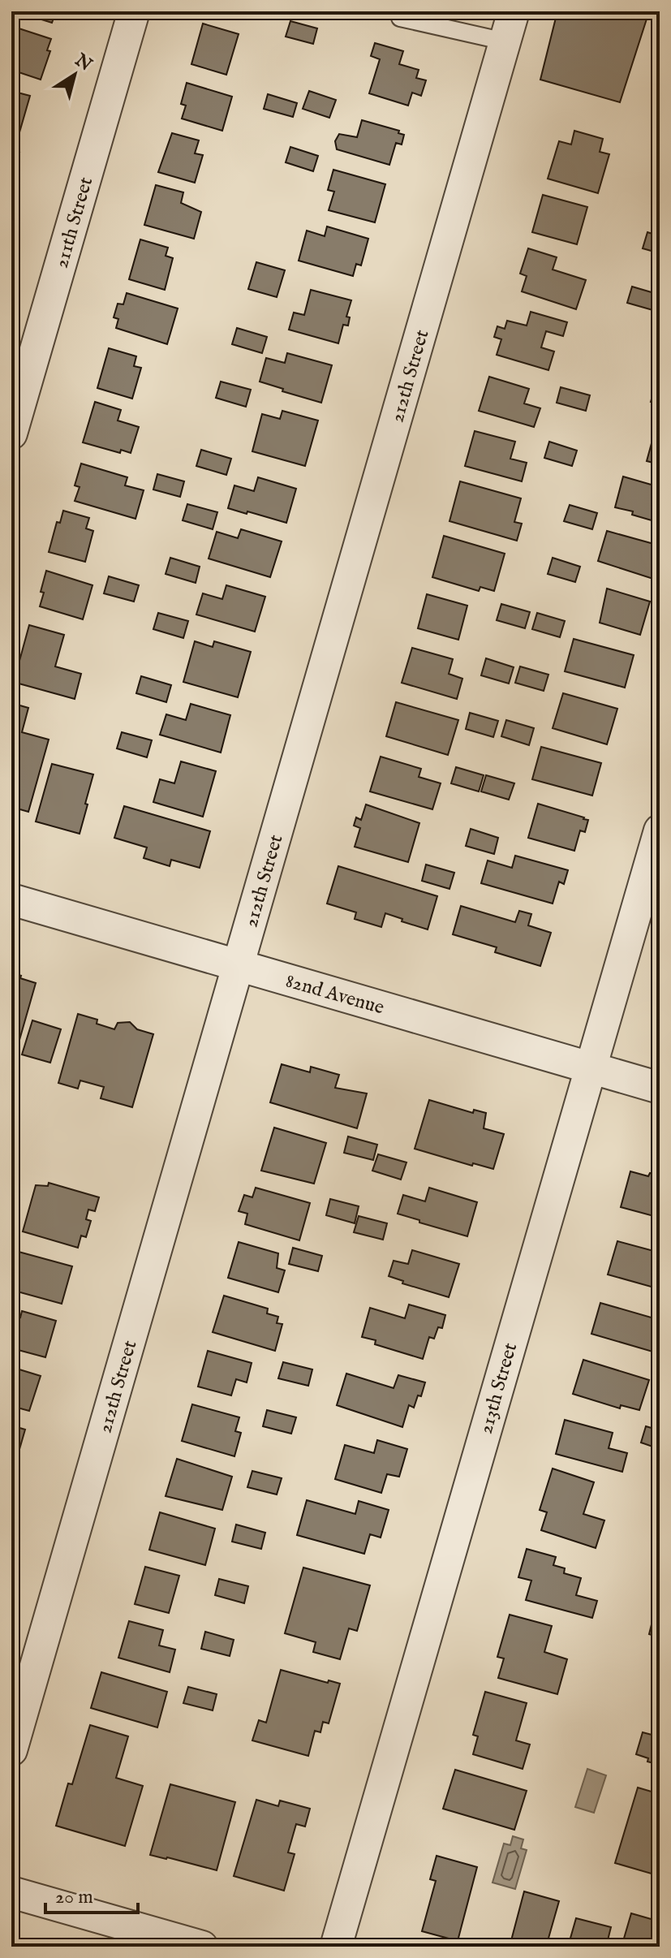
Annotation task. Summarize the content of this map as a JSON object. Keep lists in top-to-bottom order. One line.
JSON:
{"streets":{"street":["211th Street","212th Street","82nd Avenue","213th Street"]},"crossings":[["212th Street","82nd Avenue"],["82nd Avenue","213th Street"]],"scale_bar":"20 m","north":"top right"}
